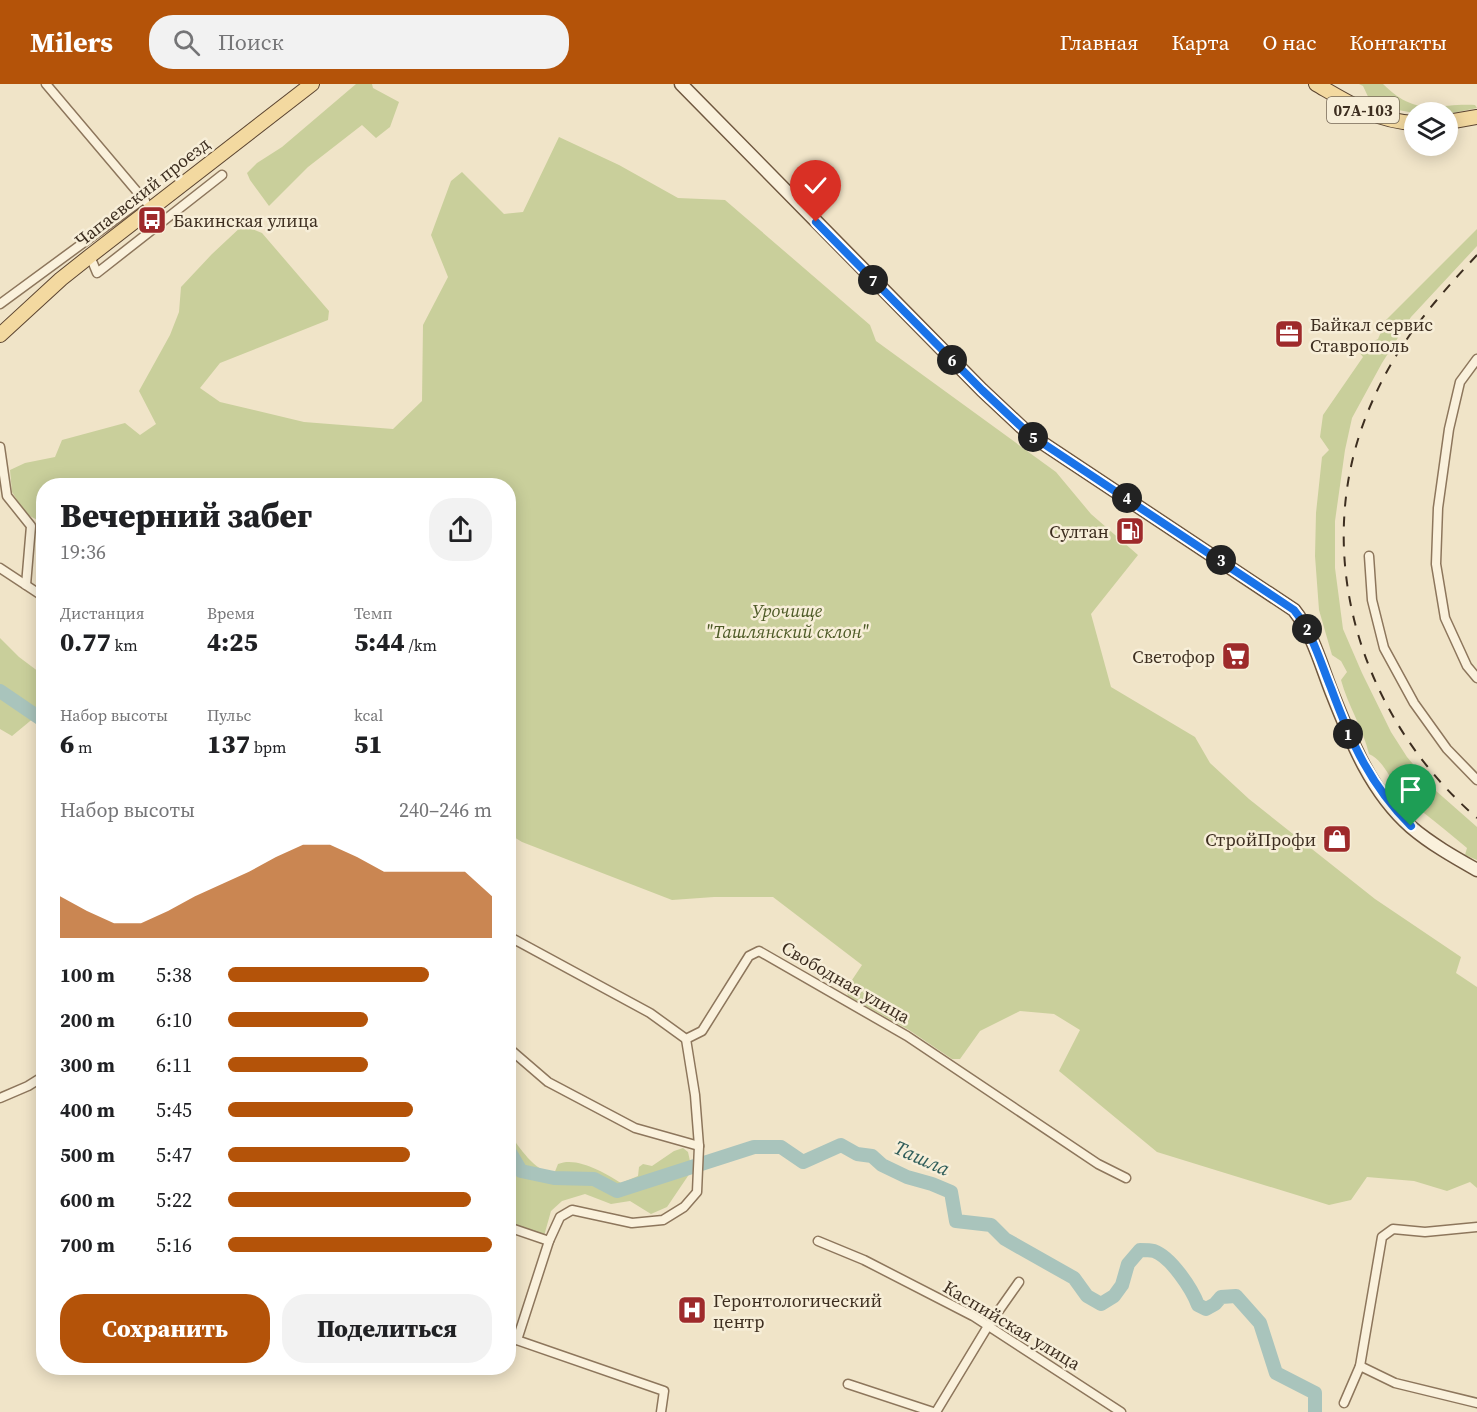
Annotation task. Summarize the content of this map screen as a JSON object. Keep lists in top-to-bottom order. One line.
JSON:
{"streets":{"main road":["07А-103","Чапаевский проезд"],"street":["Свободная улица","Каспийская улица"]},"water":["Ташла"],"parks":["Урочище \"Ташлянский склон\""],"places":{"bus stop":["Бакинская улица"],"office":["Байкал сервис Ставрополь"],"fuel station":["Султан"],"supermarket":["Светофор"],"shop":["СтройПрофи"],"hospital":["Геронтологический центр"]},"page":{"header":"Milers","search":"Поиск","nav":["Главная","Карта","О нас","Контакты"],"pins":["7","6","5","4","3","2","1"],"heading":["Вечерний забег","19:36"],"stats":[["Дистанция","0.77 km"],["Время","4:25"],["Темп","5:44 /km"],["Набор высоты","6 m"],["Пульс","137 bpm"],["kcal","51"]],"chart":["Набор высоты","240–246 m"],"list":[{"name":"100 m","note":"5:38"},{"name":"200 m","note":"6:10"},{"name":"300 m","note":"6:11"},{"name":"400 m","note":"5:45"},{"name":"500 m","note":"5:47"},{"name":"600 m","note":"5:22"},{"name":"700 m","note":"5:16"}],"buttons":["Сохранить","Поделиться"]}}
